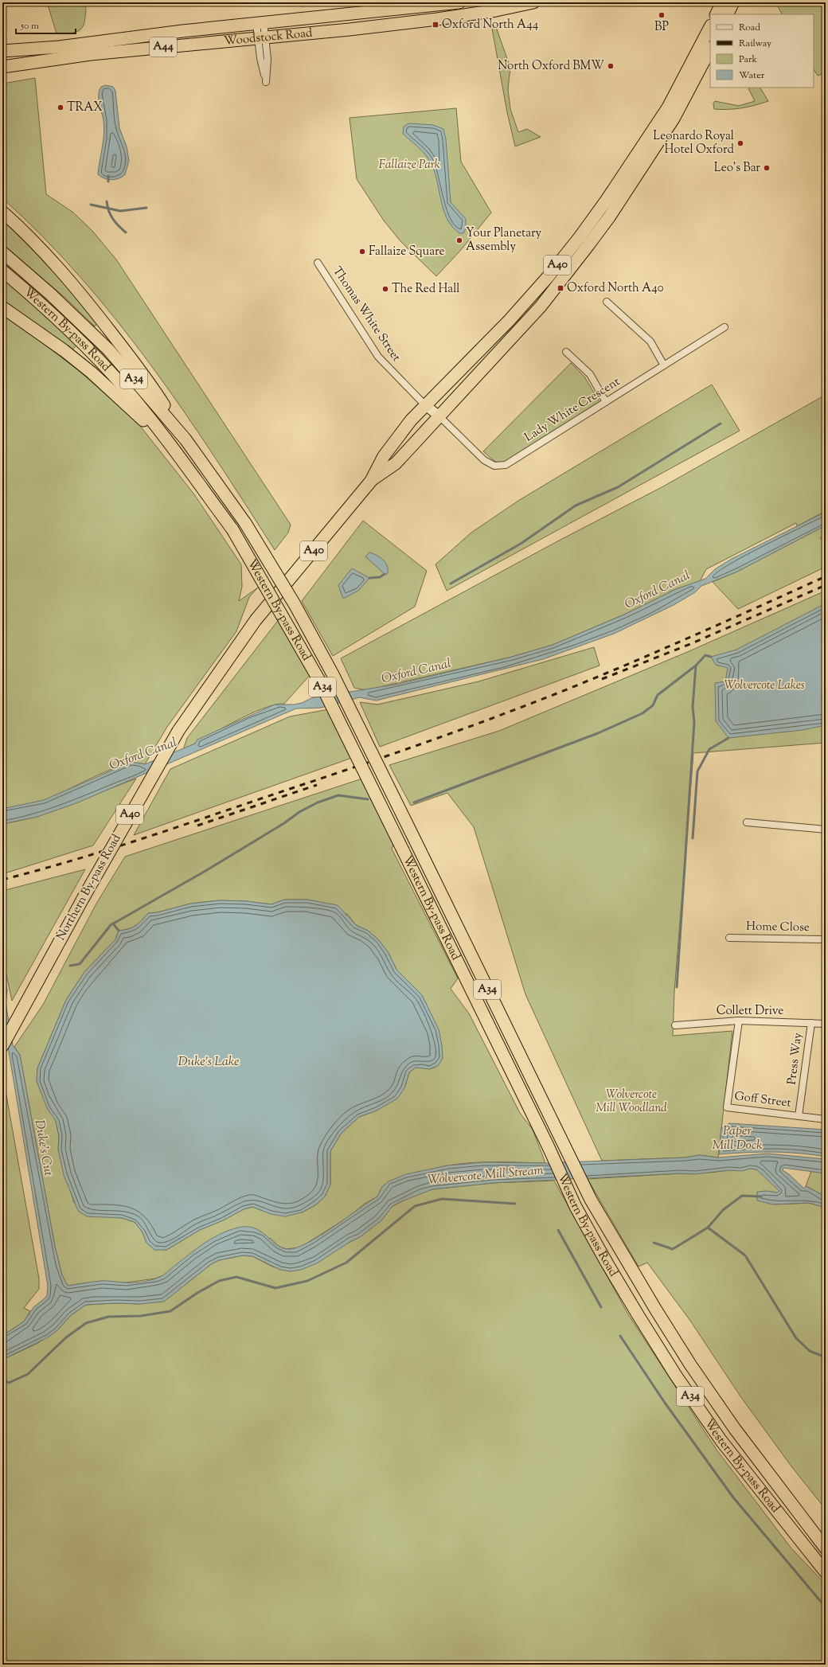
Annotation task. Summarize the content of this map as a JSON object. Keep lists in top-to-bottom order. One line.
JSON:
{"streets":{"highway":["Woodstock Road","A44","A40","Western By-pass Road","A34","Northern By-pass Road"],"street":["Thomas White Street","Lady White Crescent","Home Close","Collett Drive","Press Way","Goff Street"]},"crossings":[["A40","Thomas White Street"],["A40","Lady White Crescent"],["A40","Northern By-pass Road"],["Collett Drive","Press Way"],["Collett Drive","Goff Street"],["Press Way","Goff Street"]],"water":["Oxford Canal","Duke's Lake","Paper Mill Dock","Duke's Cut","Wolvercote Mill Stream"],"parks":["Fallaize Park","Wolvercote Lakes","Wolvercote Mill Woodland"],"places":{"other":["BP","North Oxford BMW","TRAX","Leonardo Royal Hotel Oxford","Leo’s Bar","Your Planetary Assembly","Fallaize Square","The Red Hall"],"transit":["Oxford North A44","Oxford North A40"]},"legend":["Road","Railway","Park","Water"],"scale_bar":"50 m"}
